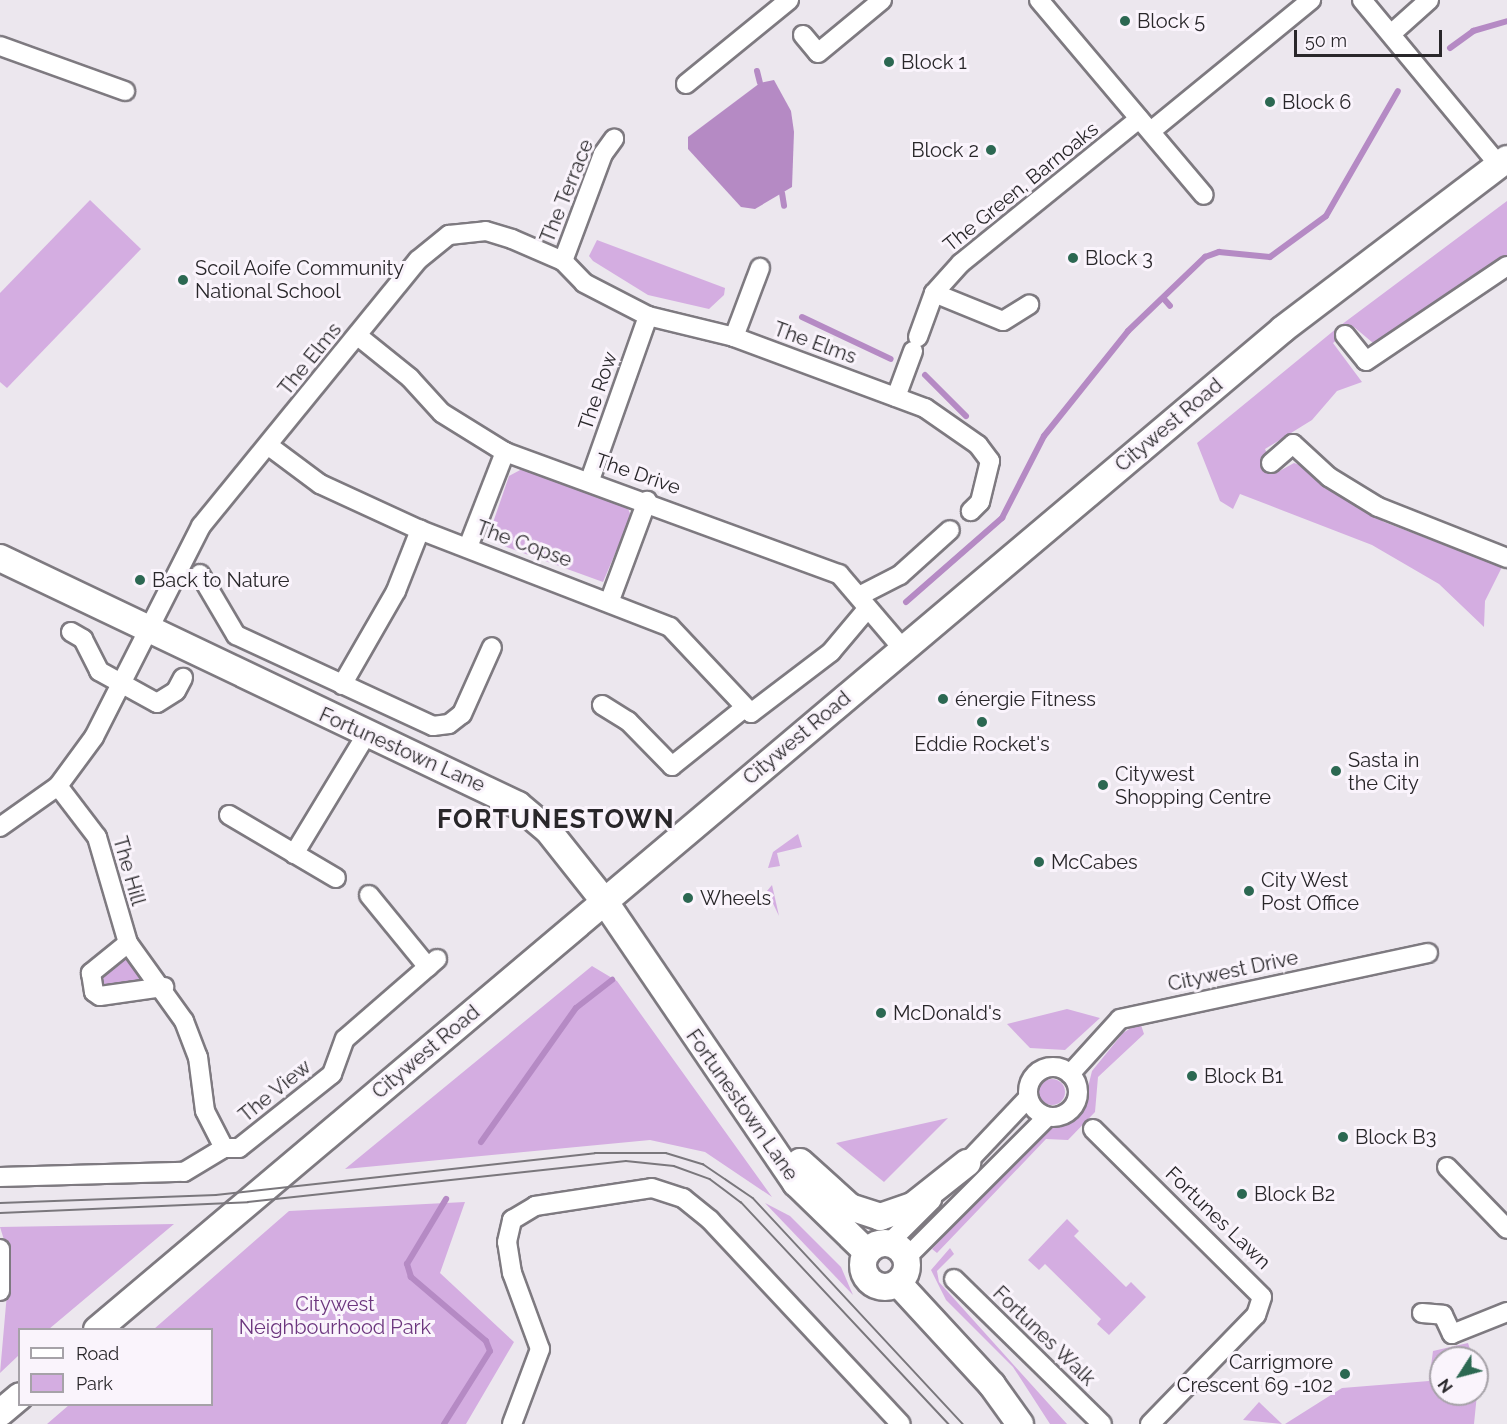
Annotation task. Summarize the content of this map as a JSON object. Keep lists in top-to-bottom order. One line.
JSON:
{"streets":{"street":["The Green, Barnoaks","The Terrace","The Elms","The Row","Citywest Road","The Drive","The Copse","Fortunestown Lane","The Hill","Citywest Drive","The View","Fortunes Lawn","Fortunes Walk"]},"crossings":[["The Green, Barnoaks","The Elms"],["The Terrace","The Elms"],["The Elms","The Row"],["The Elms","The Drive"],["The Elms","The Copse"],["The Elms","Fortunestown Lane"],["The Elms","The Hill"],["The Row","The Drive"],["Citywest Road","The Drive"],["Citywest Road","Fortunestown Lane"],["The Hill","The View"]],"districts":["FORTUNESTOWN"],"parks":["Citywest Neighbourhood Park"],"places":["Block 5","Block 1","Block 6","Block 2","Block 3","Scoil Aoife Community National School","Back to Nature","énergie Fitness","Eddie Rocket's","Sasta in the City","Citywest Shopping Centre","McCabes","City West Post Office","Wheels","McDonald's","Block B1","Block B3","Block B2","Carrigmore Crescent 69 -102"],"legend":["Road","Park"],"scale_bar":"50 m","north":"bottom left"}
